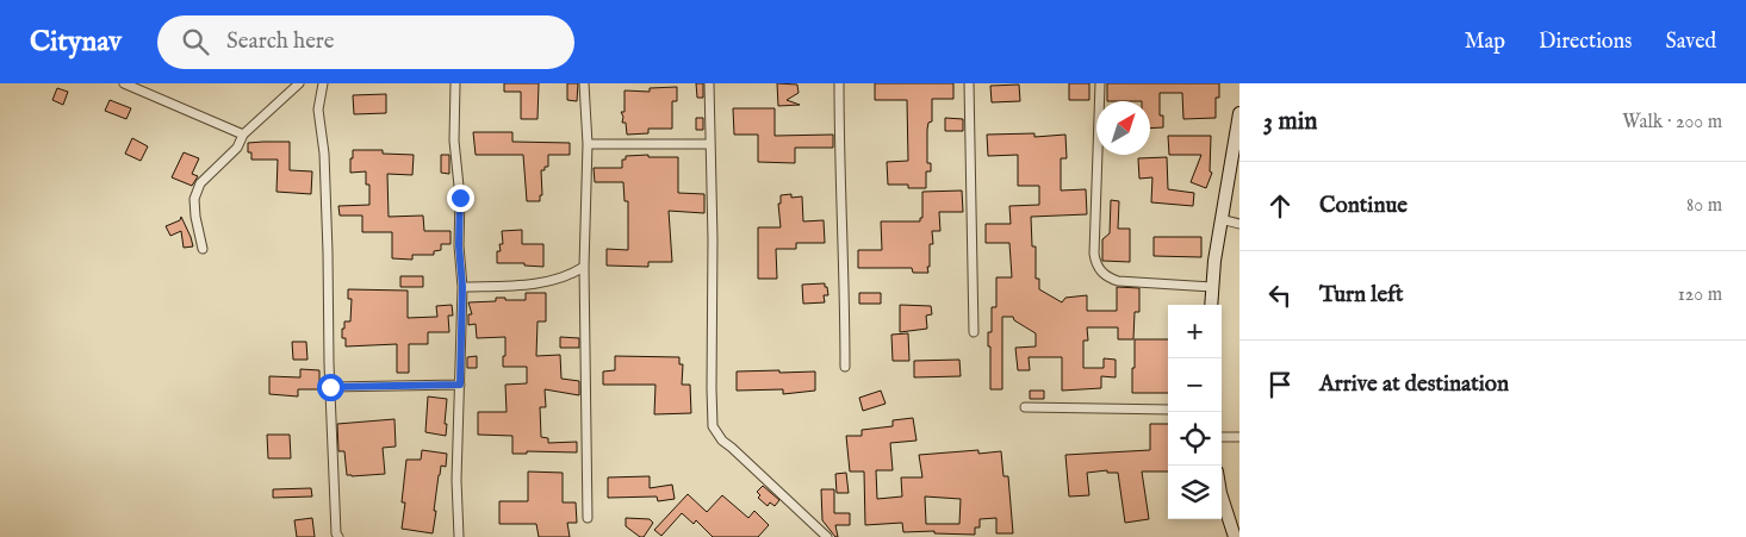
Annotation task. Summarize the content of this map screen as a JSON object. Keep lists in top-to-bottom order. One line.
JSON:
{"north":"top right","page":{"header":"Citynav","search":"Search here","nav":["Map","Directions","Saved"],"heading":["3 min","Walk · 200 m"],"list":[["Continue","80 m"],["Turn left","120 m"],"Arrive at destination"],"map_buttons":["+","−"]}}
